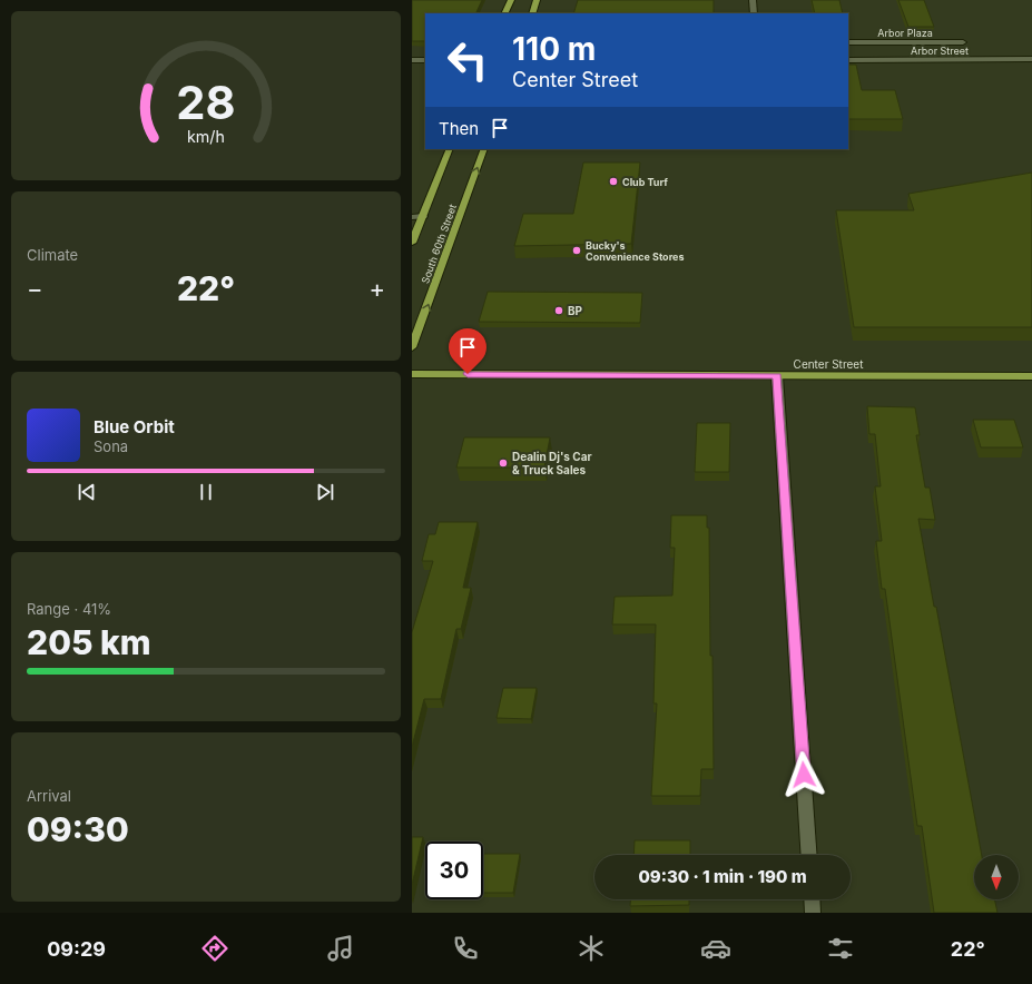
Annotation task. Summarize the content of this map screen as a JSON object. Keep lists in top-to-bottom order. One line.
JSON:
{"streets":{"main road":["South 60th Street","Center Street"],"street":["Arbor Plaza","Arbor Street"]},"places":["Club Turf","Bucky's Convenience Stores","BP","Dealin Dj's Car & Truck Sales"],"north":"bottom","page":{"turn":["110 m","Center Street"],"then":"Then","tile":["Climate",["Range · 41%","205 km"],["Arrival","09:30"]],"heat":["−","22°","+"],"song":["Blue Orbit","Sona"],"limit":"30","trip":"09:30 · 1 min · 190 m","tabs":["09:29","22°"],"gauge":["28","km/h"]}}
